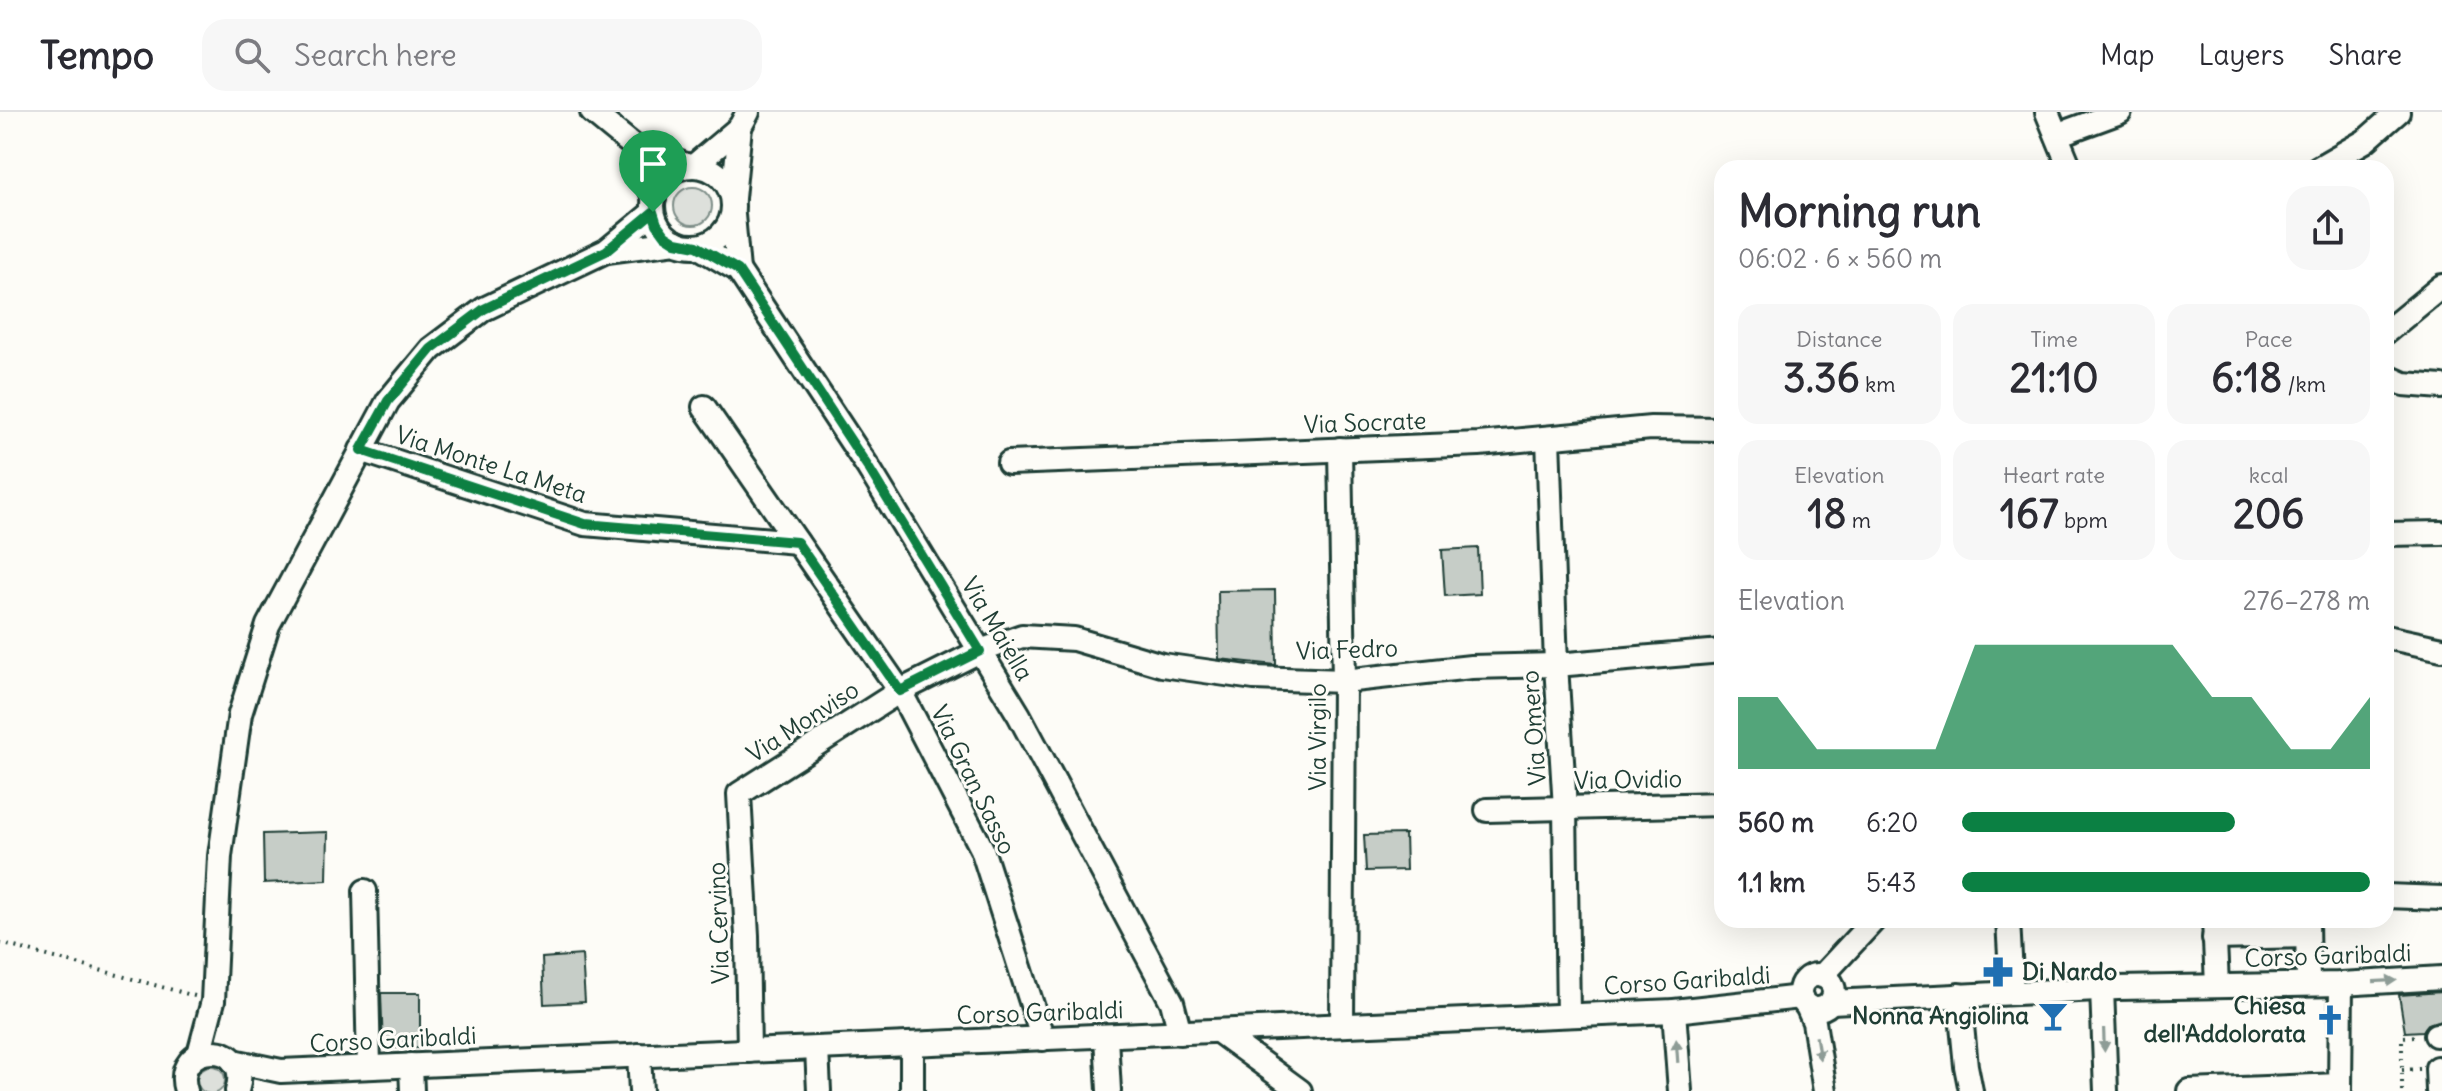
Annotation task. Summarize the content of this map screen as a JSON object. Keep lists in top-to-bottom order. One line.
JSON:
{"streets":{"street":["Via Socrate","Via Monte La Meta","Via Maiella","Via Fedro","Via Monviso","Via Omero","Via Virgilo","Via Gran Sasso","Via Ovidio","Via Cervino","Corso Garibaldi"]},"crossings":[["Via Socrate","Via Omero"],["Via Socrate","Via Virgilo"],["Via Monte La Meta","Via Gran Sasso"],["Via Maiella","Via Fedro"],["Via Maiella","Via Monviso"],["Via Maiella","Corso Garibaldi"],["Via Fedro","Via Monviso"],["Via Fedro","Via Omero"],["Via Fedro","Via Virgilo"],["Via Monviso","Via Gran Sasso"],["Via Monviso","Via Cervino"],["Via Omero","Via Ovidio"],["Via Omero","Corso Garibaldi"],["Via Virgilo","Corso Garibaldi"],["Via Gran Sasso","Corso Garibaldi"],["Via Cervino","Corso Garibaldi"]],"places":{"pharmacy":["Di Nardo"],"bar":["Nonna Angiolina"],"church":["Chiesa dell'Addolorata"]},"page":{"header":"Tempo","search":"Search here","nav":["Map","Layers","Share"],"heading":["Morning run","06:02 · 6 × 560 m"],"stats":[["Distance","3.36 km"],["Time","21:10"],["Pace","6:18 /km"],["Elevation","18 m"],["Heart rate","167 bpm"],["kcal","206"]],"chart":["Elevation","276–278 m"],"list":[{"name":"560 m","note":"6:20"},{"name":"1.1 km","note":"5:43"}]}}
